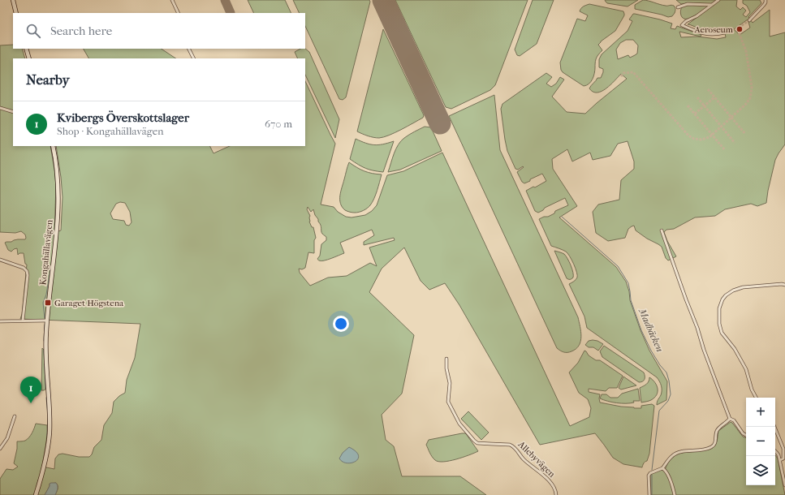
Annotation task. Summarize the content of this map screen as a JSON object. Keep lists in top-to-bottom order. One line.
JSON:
{"streets":{"street":["Kongahällavägen","Allebyvägen"]},"water":["Madbäcken"],"places":{"other":["Aeroseum"],"transit":["Garaget Högstena"]},"page":{"search":"Search here","heading":"Nearby","list":[{"mark":"1","name":"Kvibergs Överskottslager","note":"Shop · Kongahällavägen","value":"670 m"}],"pins":"1","map_buttons":["+","−"]}}
